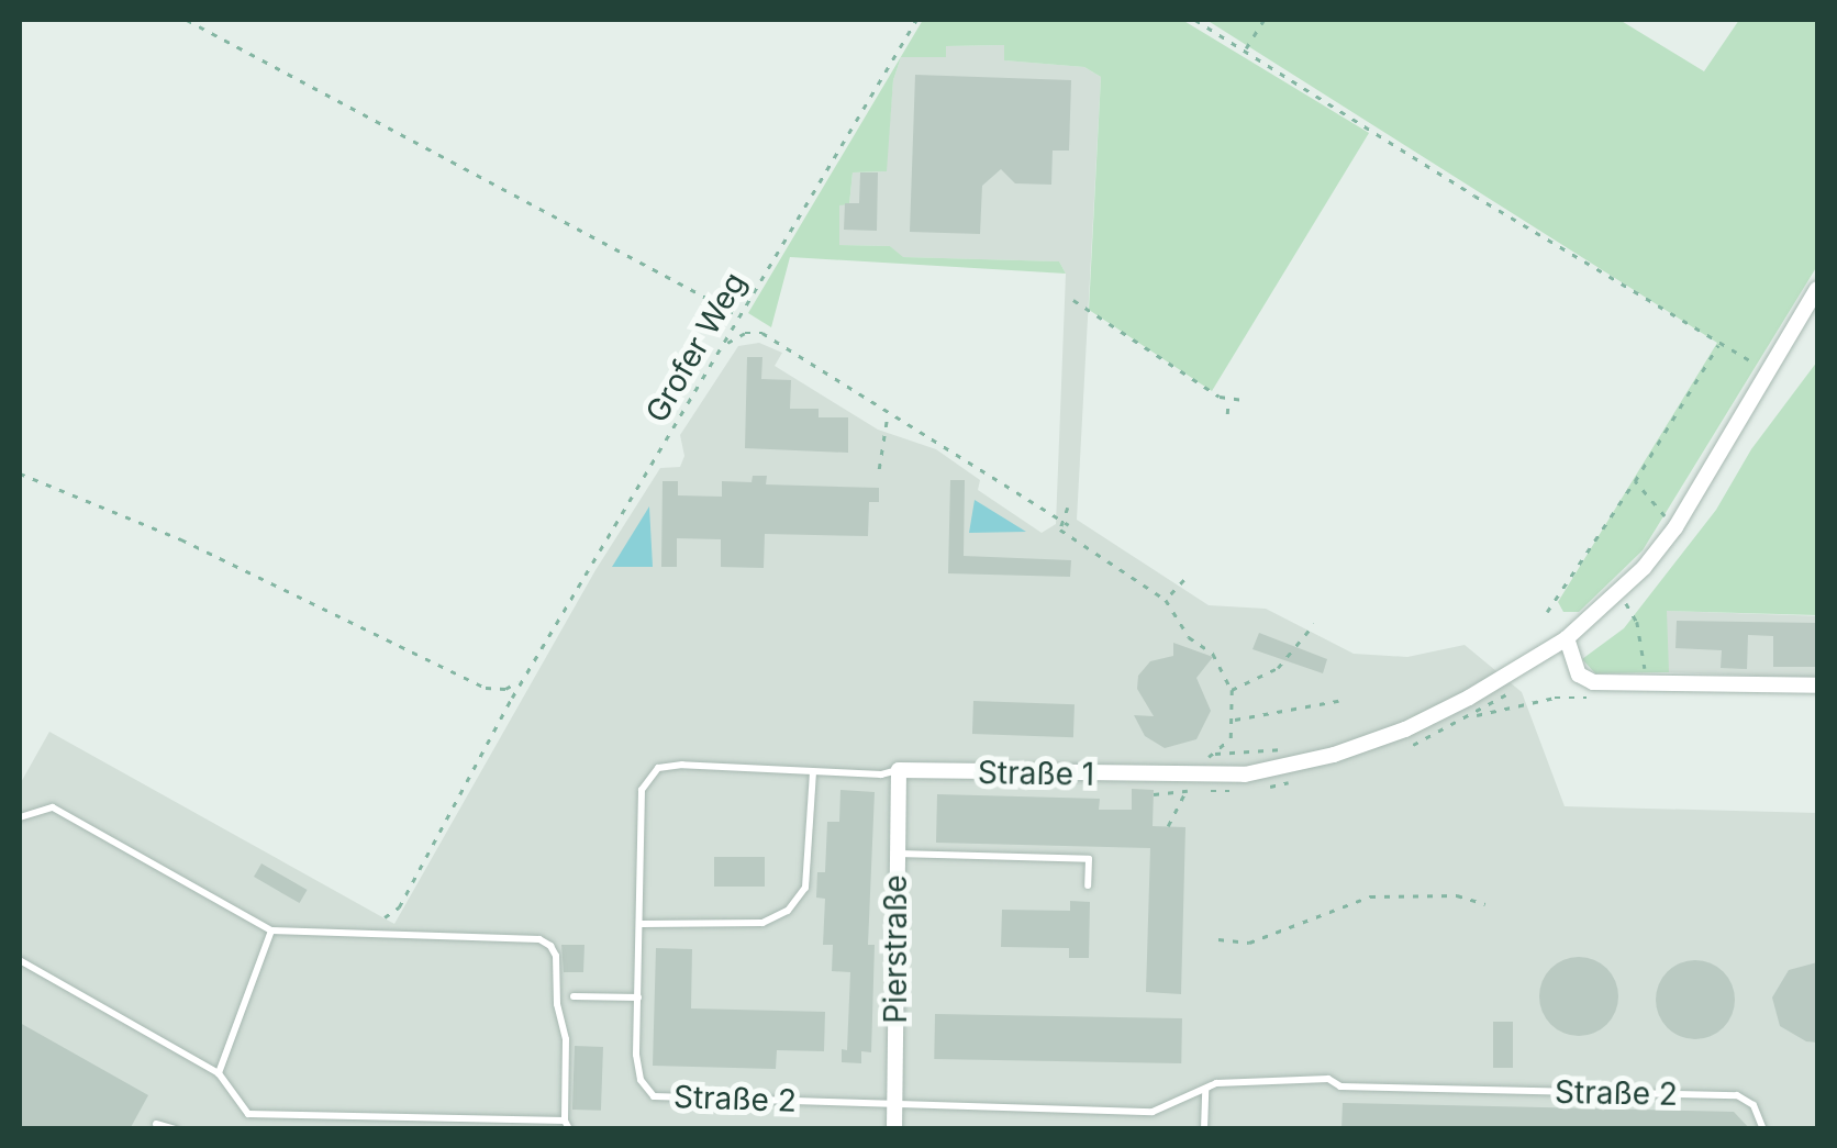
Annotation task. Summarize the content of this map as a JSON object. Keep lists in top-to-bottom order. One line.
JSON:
{"streets":{"street":["Straße 1","Pierstraße"],"lane":["Straße 2"],"path":["Grofer Weg"]},"crossings":[["Straße 1","Pierstraße"],["Straße 1","Straße 2"],["Pierstraße","Straße 2"]]}
